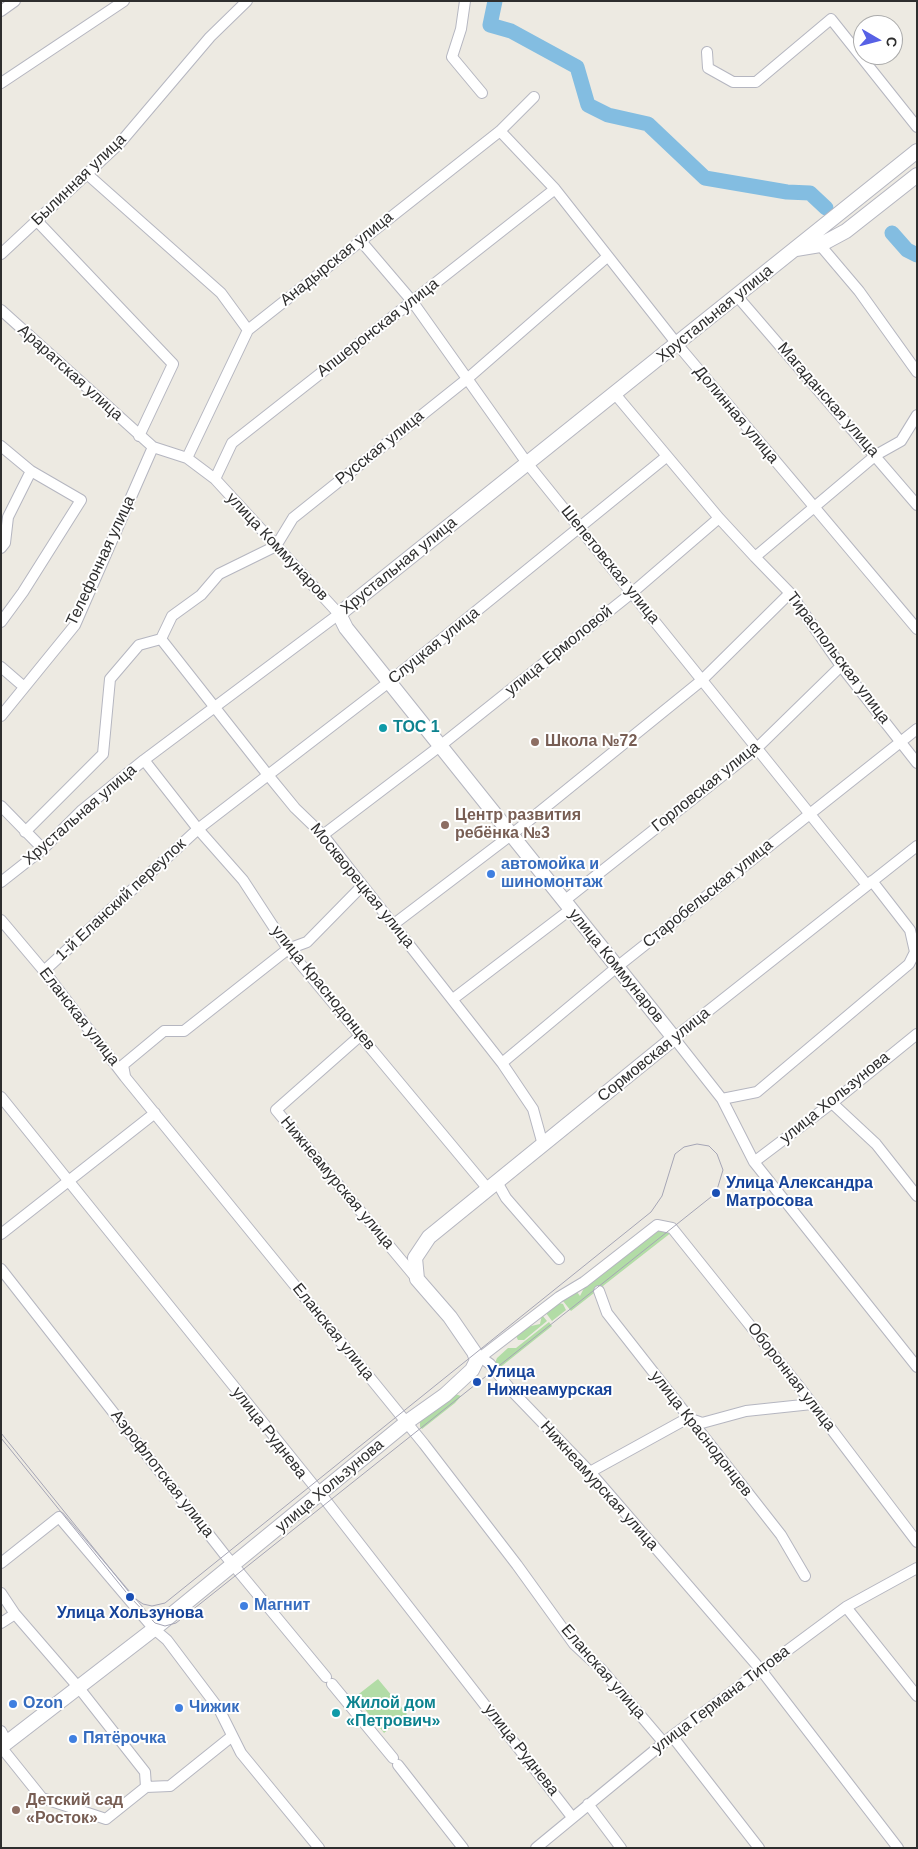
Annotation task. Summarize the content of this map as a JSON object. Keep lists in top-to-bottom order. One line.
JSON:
{"streets":{"street":["Былинная улица","Анадырская улица","Хрустальная улица","Апшеронская улица","Араратская улица","Магаданская улица","Долинная улица","Русская улица","улица Коммунаров","Телефонная улица","Шепетовская улица","Слуцкая улица","улица Ермоловой","Тираспольская улица","Горловская улица","Москворецкая улица","Старобельская улица","1-й Еланский переулок","улица Краснодонцев","Еланская улица","Сормовская улица","улица Хользунова","Нижнеамурская улица","Оборонная улица","улица Руднева","Аэрофлотская улица","улица Германа Титова"]},"crossings":[["Анадырская улица","Долинная улица"],["Анадырская улица","улица Коммунаров"],["Анадырская улица","Шепетовская улица"],["Хрустальная улица","Магаданская улица"],["Хрустальная улица","Долинная улица"],["Хрустальная улица","улица Коммунаров"],["Хрустальная улица","Шепетовская улица"],["Хрустальная улица","Москворецкая улица"],["Хрустальная улица","улица Краснодонцев"],["Апшеронская улица","Долинная улица"],["Апшеронская улица","улица Коммунаров"],["Апшеронская улица","Шепетовская улица"],["Араратская улица","улица Коммунаров"],["Долинная улица","Русская улица"],["Русская улица","улица Коммунаров"],["Русская улица","Шепетовская улица"],["улица Коммунаров","Телефонная улица"],["улица Коммунаров","Шепетовская улица"],["улица Коммунаров","Слуцкая улица"],["улица Коммунаров","улица Ермоловой"],["улица Коммунаров","Горловская улица"],["улица Коммунаров","Старобельская улица"],["улица Коммунаров","Сормовская улица"],["улица Коммунаров","улица Хользунова"],["Шепетовская улица","Слуцкая улица"],["Шепетовская улица","улица Ермоловой"],["Шепетовская улица","Горловская улица"],["Шепетовская улица","Старобельская улица"],["Шепетовская улица","Сормовская улица"],["Слуцкая улица","Москворецкая улица"],["Слуцкая улица","1-й Еланский переулок"],["Слуцкая улица","улица Краснодонцев"],["улица Ермоловой","Москворецкая улица"],["Тираспольская улица","Горловская улица"],["Тираспольская улица","Старобельская улица"],["Горловская улица","Москворецкая улица"],["Москворецкая улица","Старобельская улица"],["Москворецкая улица","Сормовская улица"],["1-й Еланский переулок","улица Краснодонцев"],["1-й Еланский переулок","Еланская улица"],["улица Краснодонцев","Сормовская улица"],["улица Краснодонцев","Нижнеамурская улица"],["Еланская улица","улица Хользунова"],["Еланская улица","улица Германа Титова"],["Сормовская улица","Нижнеамурская улица"],["улица Хользунова","Нижнеамурская улица"],["улица Хользунова","Оборонная улица"],["улица Хользунова","улица Руднева"],["улица Хользунова","Аэрофлотская улица"],["Нижнеамурская улица","улица Германа Титова"],["улица Руднева","улица Германа Титова"]],"places":["ТОС 1","Школа №72","Центр развития ребёнка №3","автомойка и шиномонтаж","Улица Александра Матросова","Улица Нижнеамурская","Улица Хользунова","Магнит","Ozon","Чижик","Жилой дом «Петрович»","Пятёрочка","Детский сад «Росток»"],"north":"right"}
